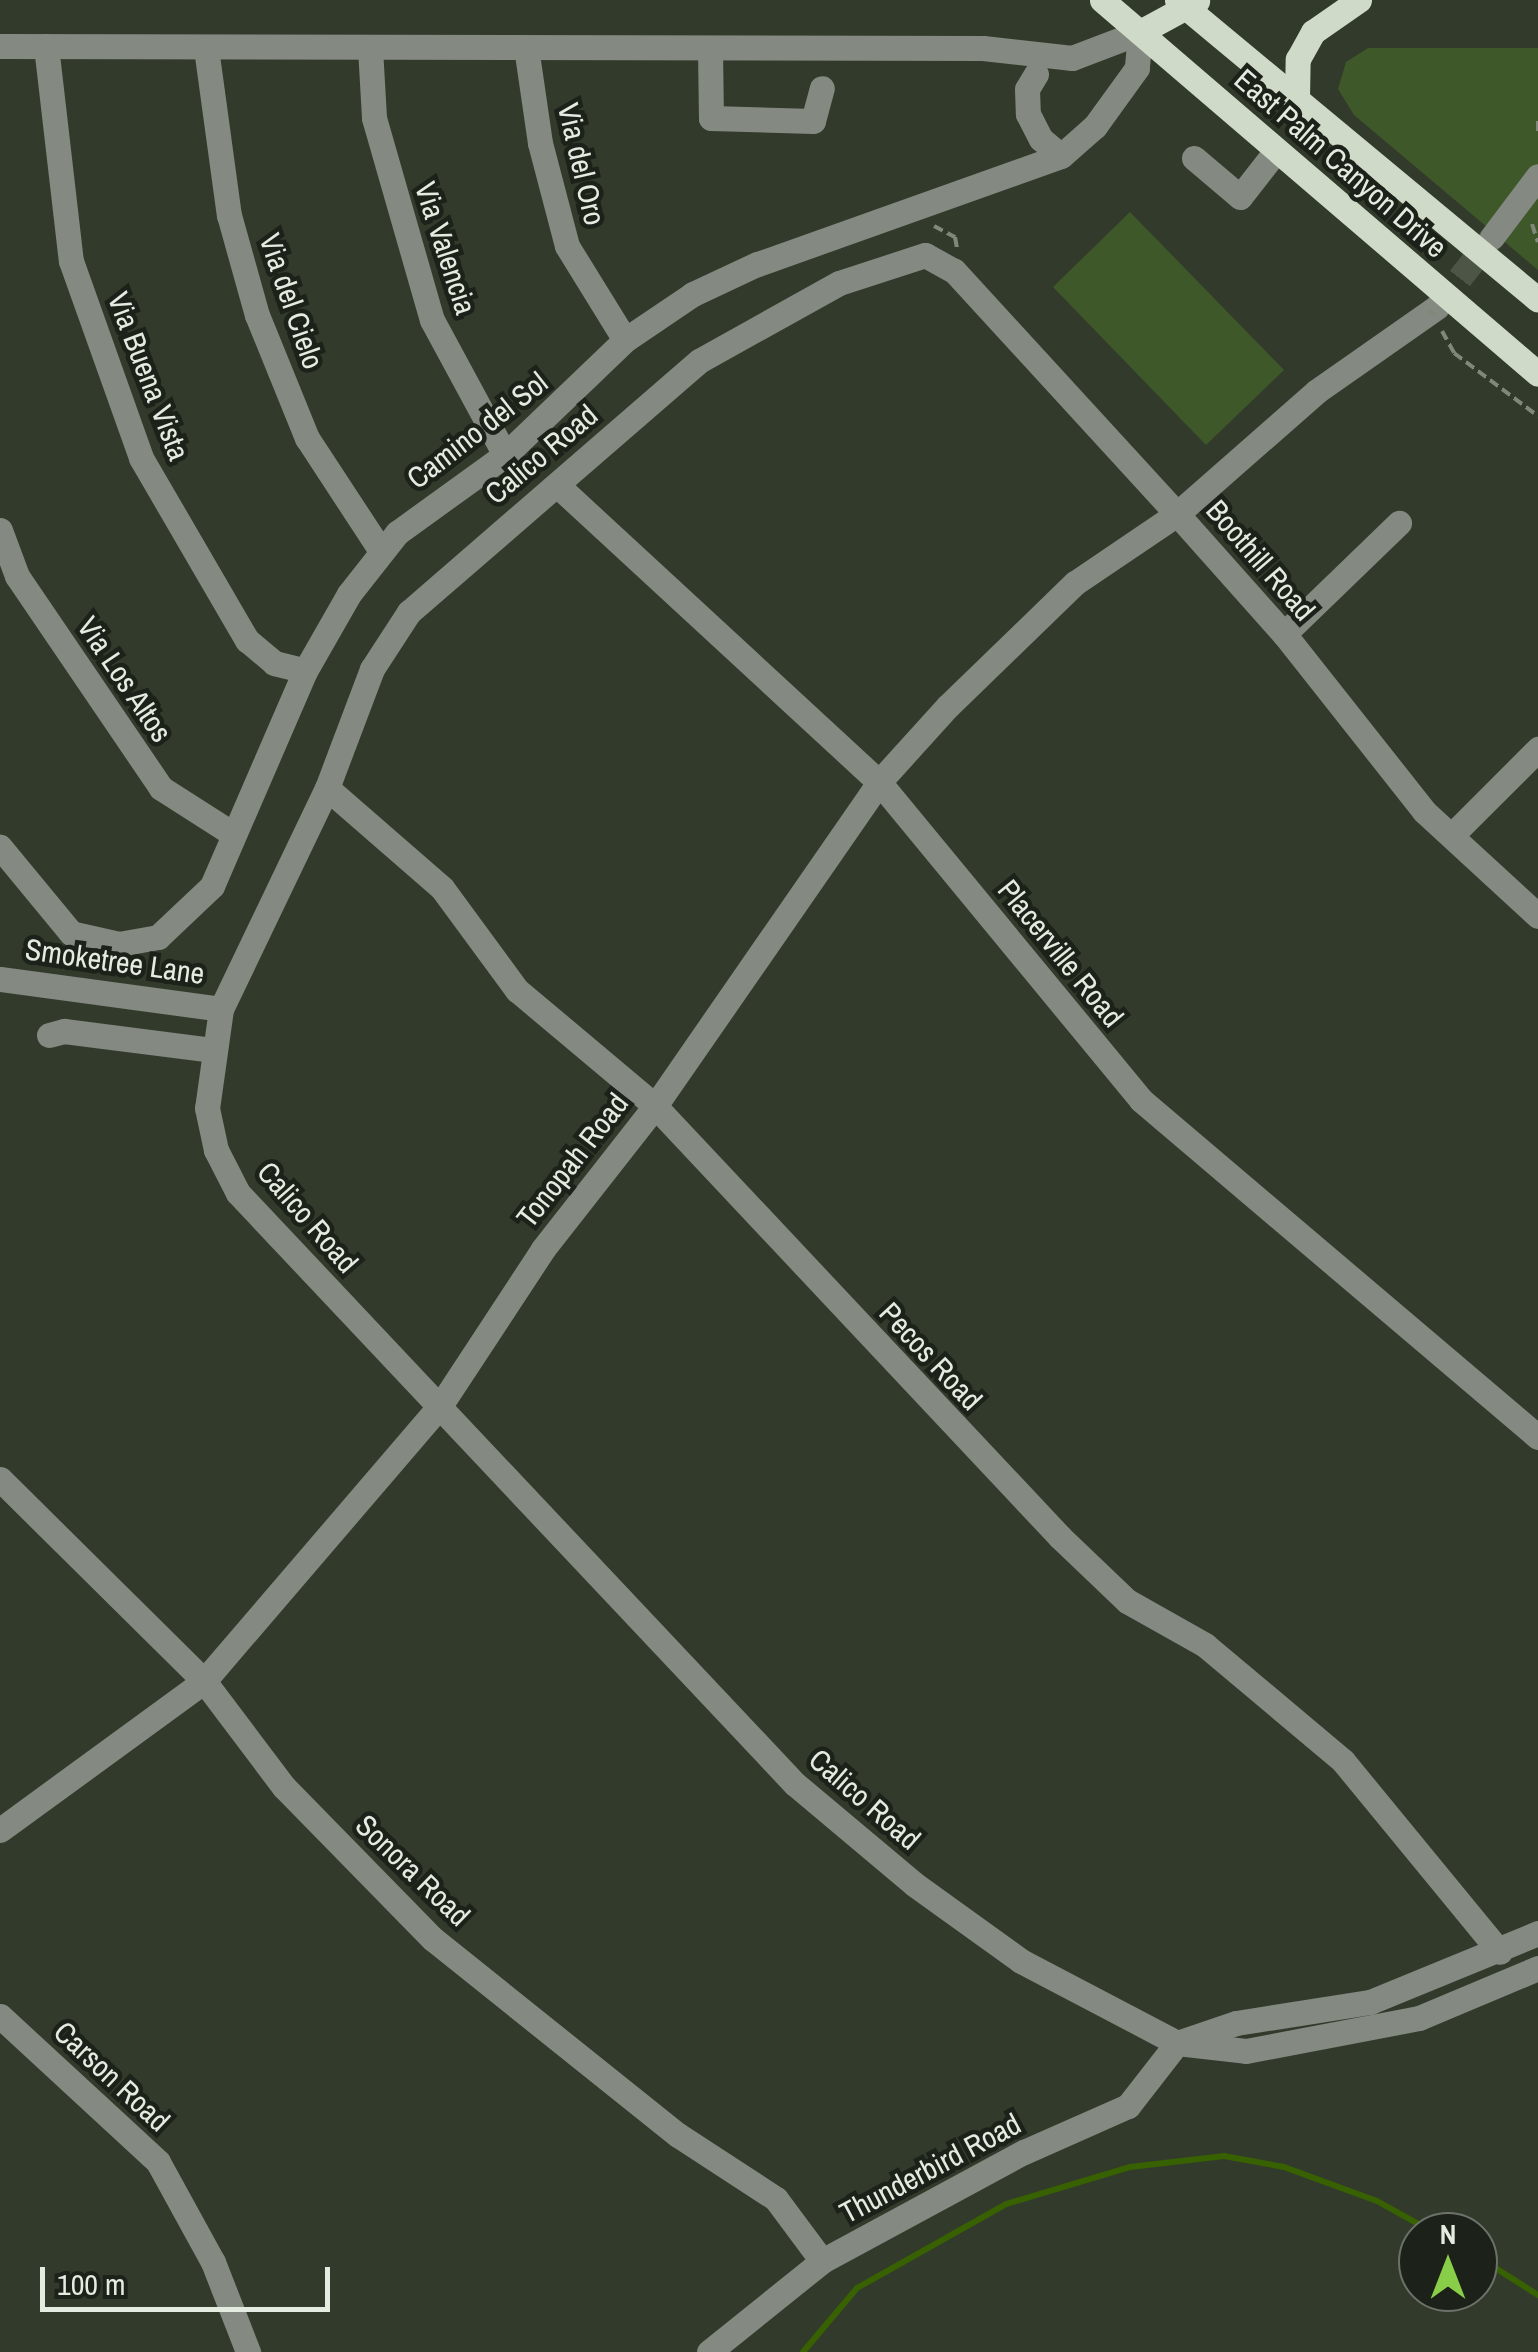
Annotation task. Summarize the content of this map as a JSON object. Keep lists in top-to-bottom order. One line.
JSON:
{"streets":{"main road":["East Palm Canyon Drive"],"street":["Via del Oro","Via Valencia","Via del Cielo","Via Buena Vista","Camino del Sol","Calico Road","Boothill Road","Via Los Altos","Placerville Road","Smoketree Lane","Tonopah Road","Pecos Road","Sonora Road","Carson Road","Thunderbird Road"]},"crossings":[["East Palm Canyon Drive","Camino del Sol"],["Via del Oro","Camino del Sol"],["Via Valencia","Camino del Sol"],["Via del Cielo","Camino del Sol"],["Via Buena Vista","Camino del Sol"],["Camino del Sol","Via Los Altos"],["Calico Road","Boothill Road"],["Calico Road","Placerville Road"],["Calico Road","Smoketree Lane"],["Calico Road","Tonopah Road"],["Calico Road","Pecos Road"],["Calico Road","Thunderbird Road"],["Boothill Road","Tonopah Road"],["Placerville Road","Tonopah Road"],["Tonopah Road","Pecos Road"],["Tonopah Road","Sonora Road"],["Sonora Road","Thunderbird Road"]],"scale_bar":"100 m","north":"top"}
